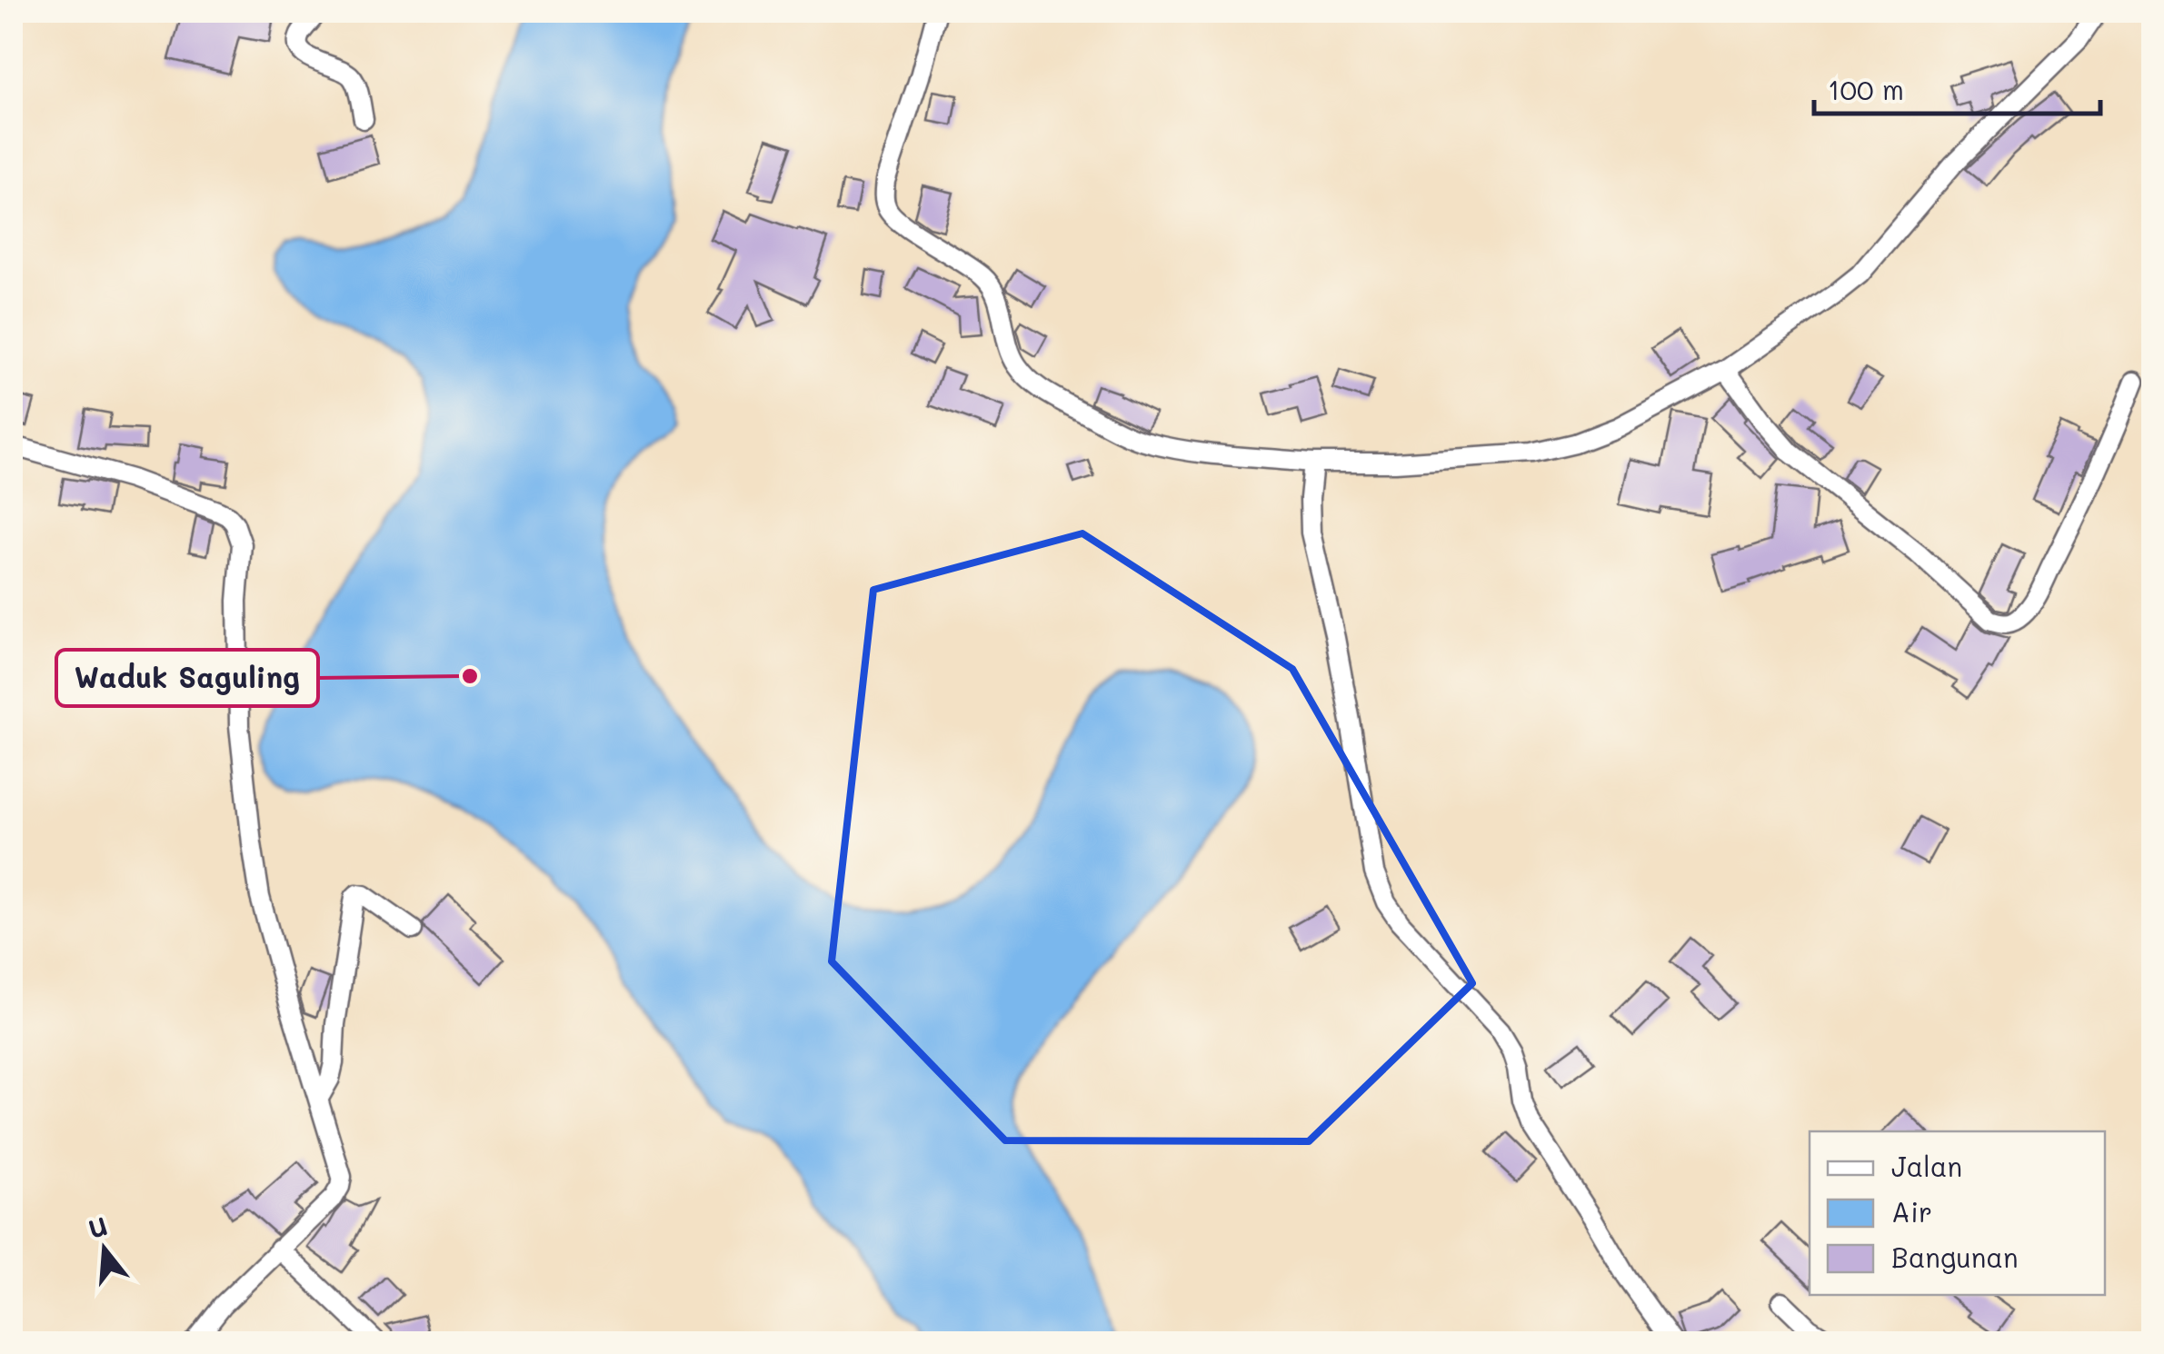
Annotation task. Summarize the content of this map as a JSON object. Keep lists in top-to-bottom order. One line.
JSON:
{"places":["Waduk Saguling"],"legend":["Jalan","Air","Bangunan"],"scale_bar":"100 m","north":"top"}
